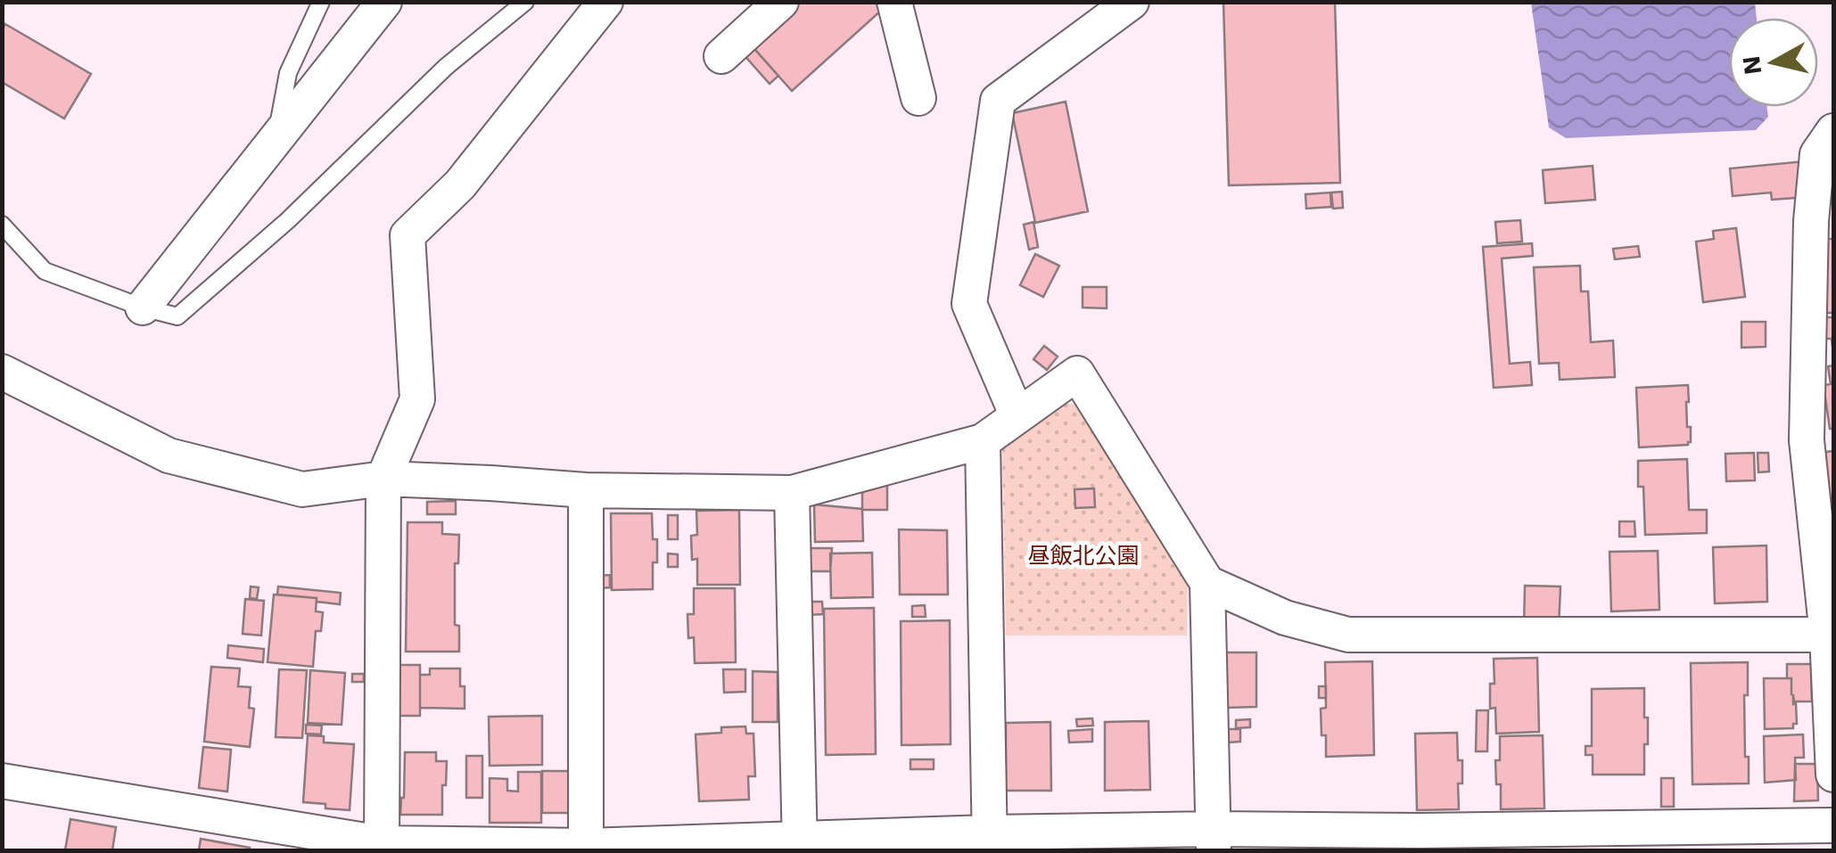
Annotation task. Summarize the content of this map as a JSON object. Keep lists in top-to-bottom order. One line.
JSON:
{"parks":["昼飯北公園"],"north":"left"}
